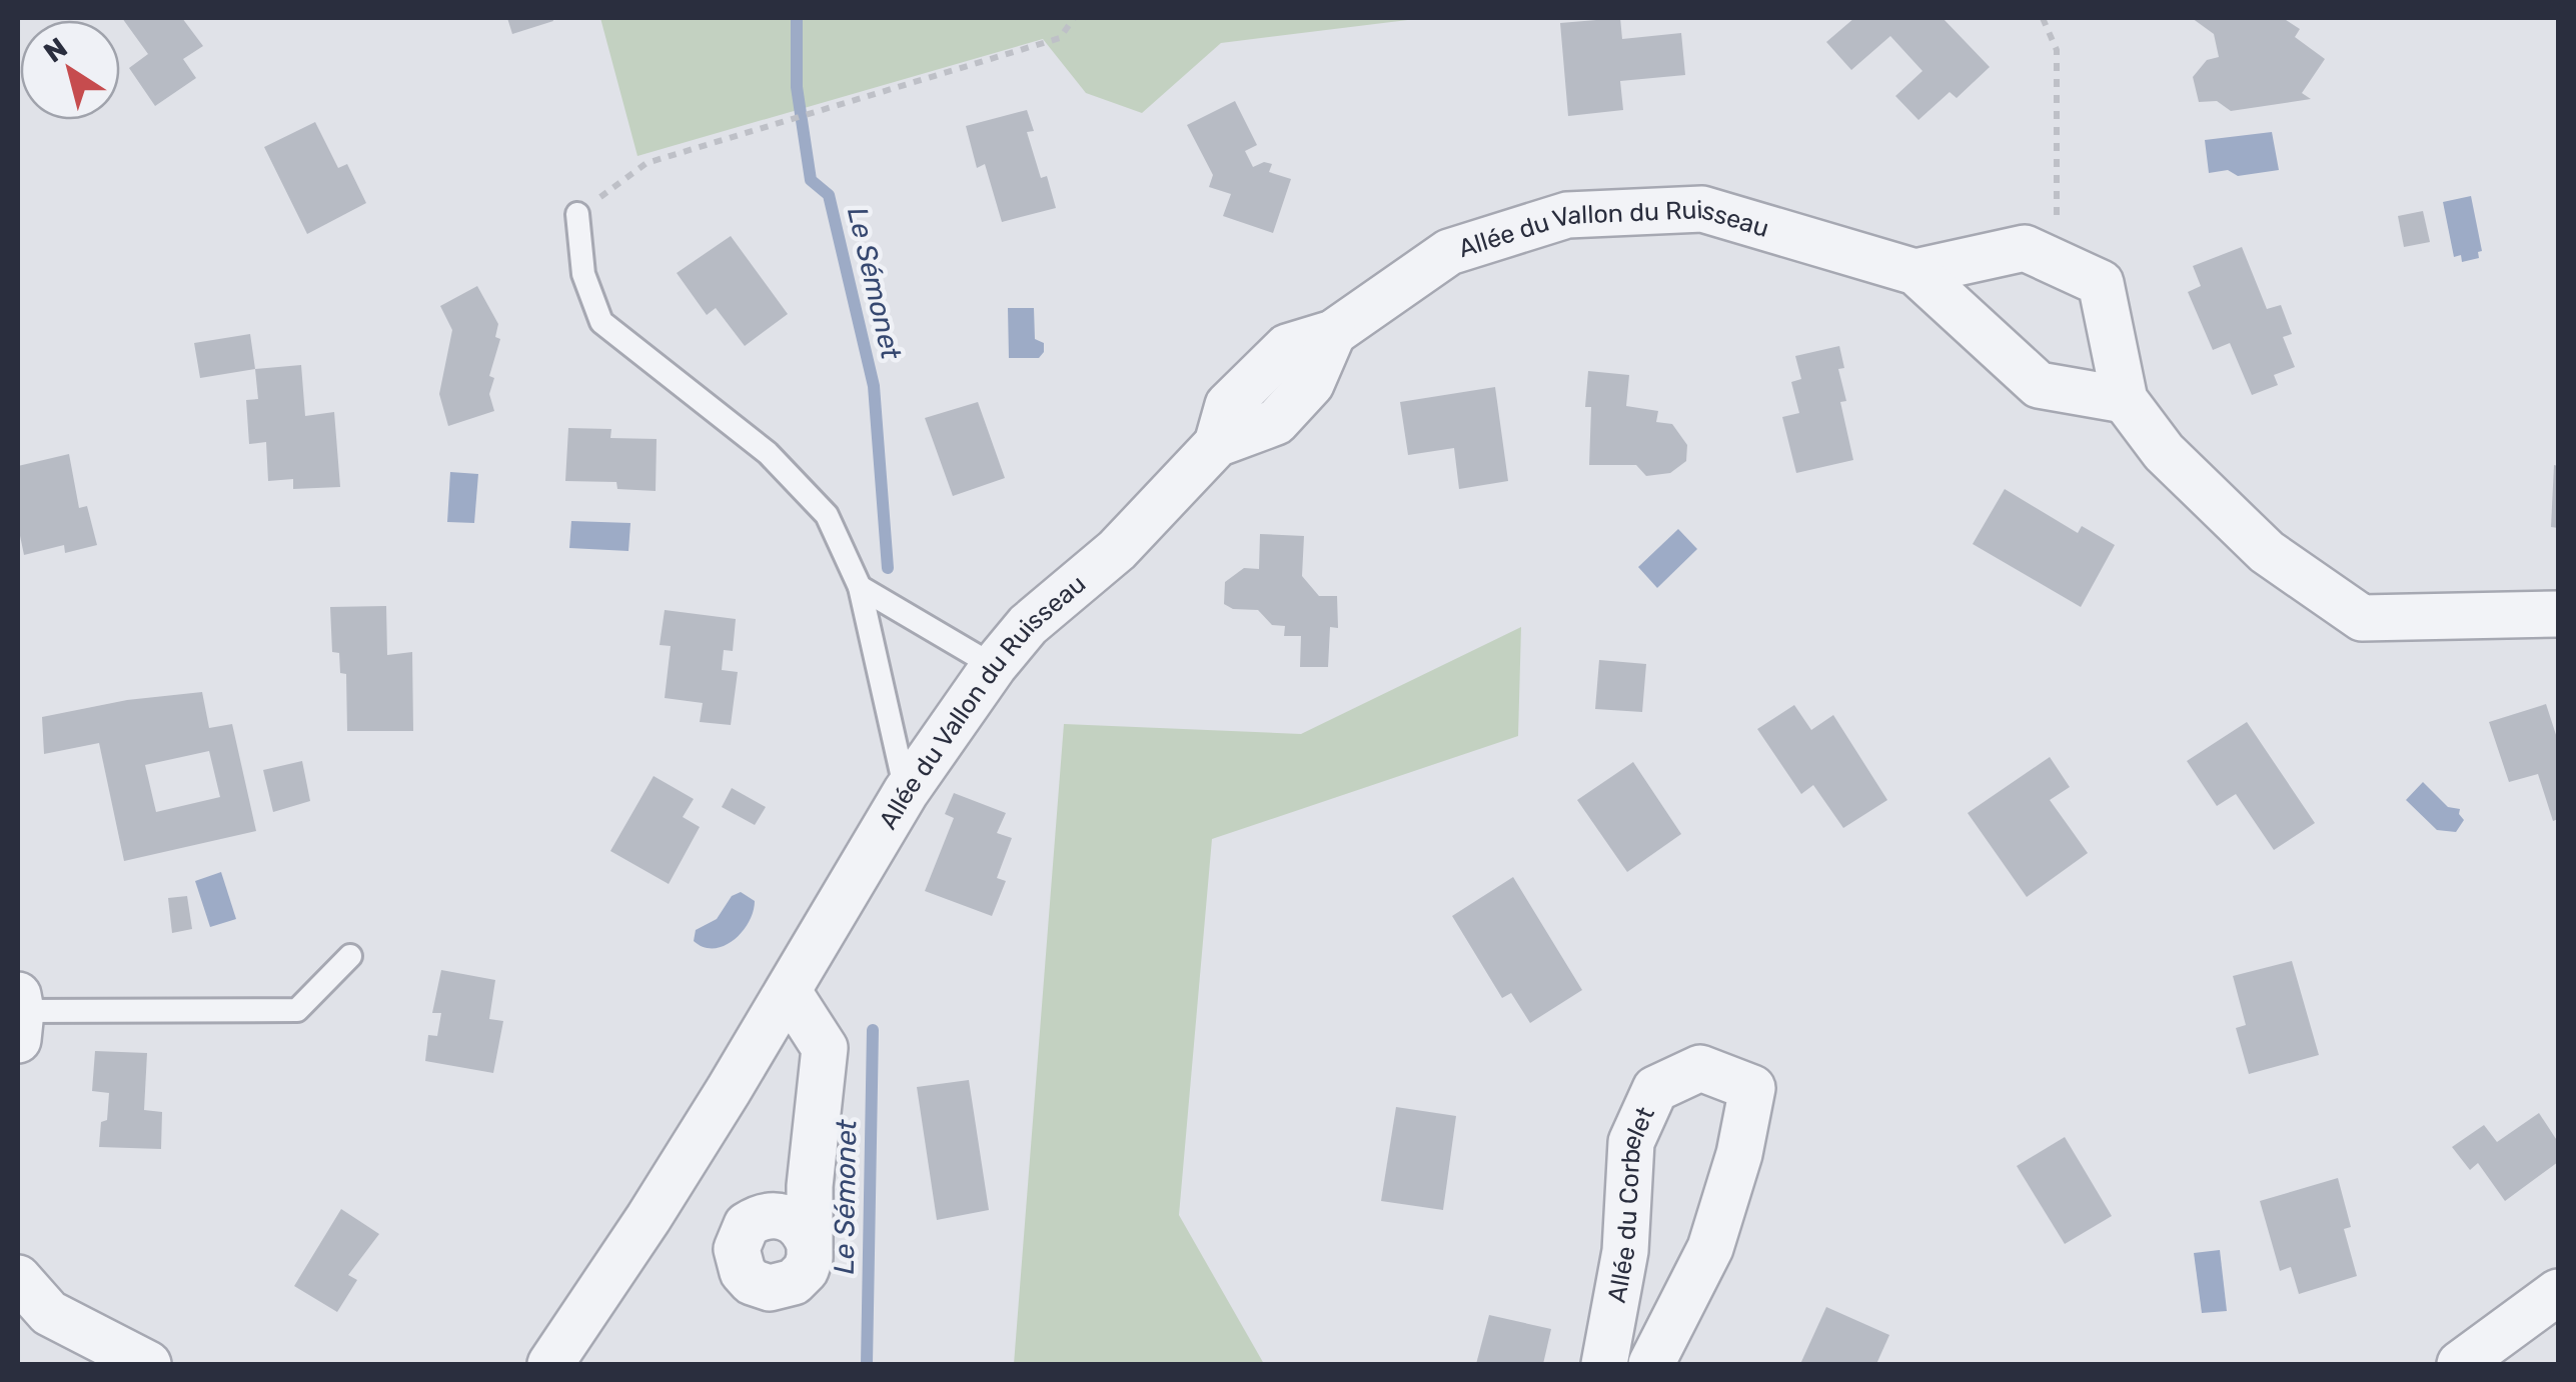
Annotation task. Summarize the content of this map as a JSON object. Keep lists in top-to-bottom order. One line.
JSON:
{"streets":{"street":["Allée du Vallon du Ruisseau","Allée du Corbelet"]},"water":["Le Sémonet"],"north":"top left"}
